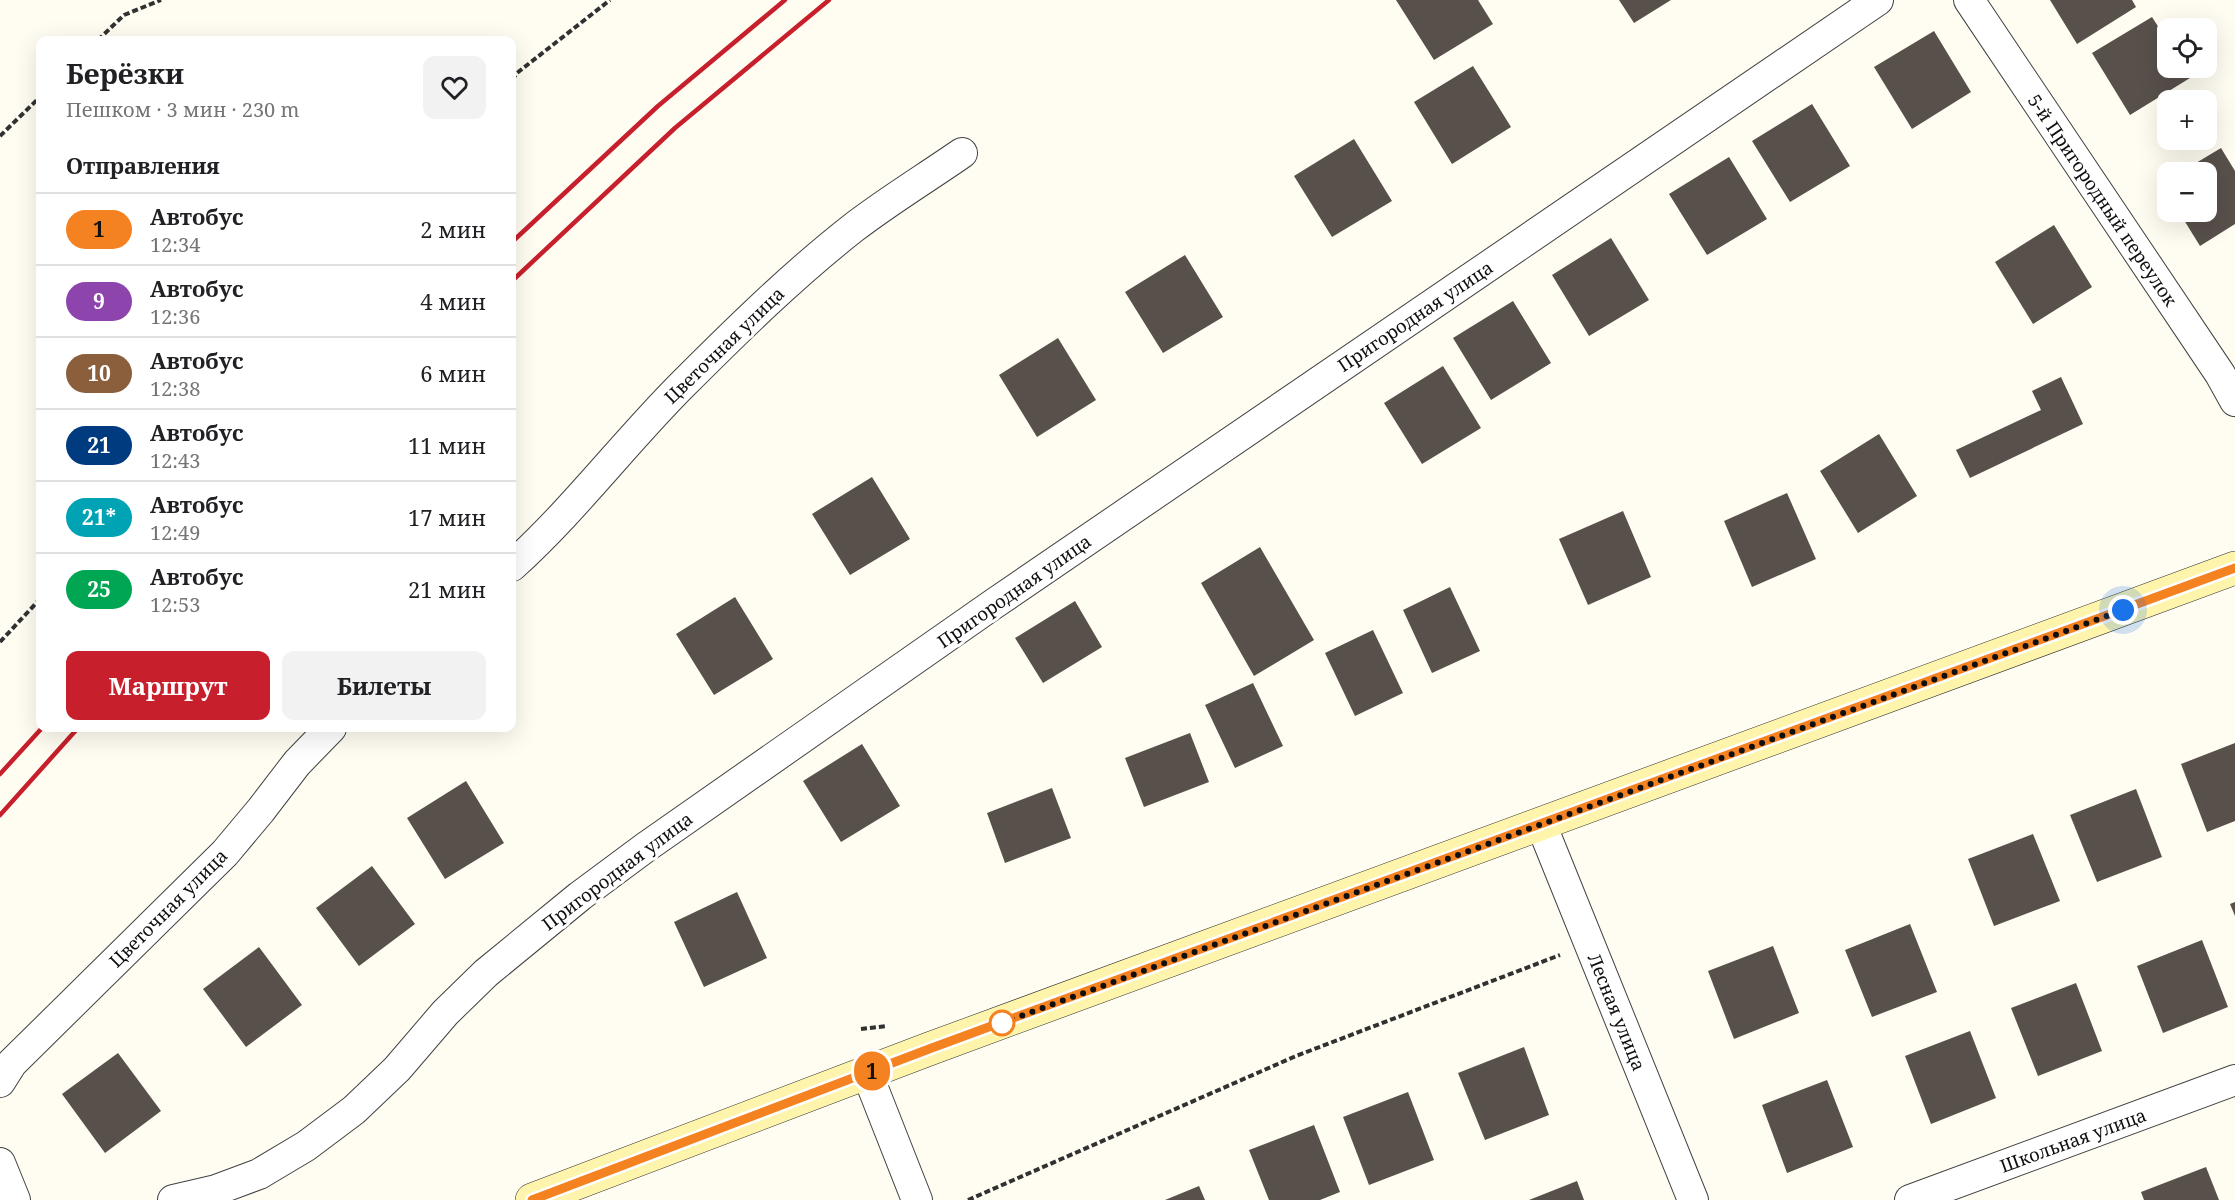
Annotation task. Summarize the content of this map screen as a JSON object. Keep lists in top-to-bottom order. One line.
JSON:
{"streets":{"street":["5-й Пригородный переулок","Пригородная улица","Цветочная улица","Лесная улица","Школьная улица"]},"lines":["bus line 1"],"page":{"on_map":"1","map_buttons":["+","−"],"heading":[["Берёзки","Пешком · 3 мин · 230 m"],"Отправления"],"list":[{"mark":"1","name":"Автобус","note":"12:34","value":"2 мин"},{"mark":"9","name":"Автобус","note":"12:36","value":"4 мин"},{"mark":"10","name":"Автобус","note":"12:38","value":"6 мин"},{"mark":"21","name":"Автобус","note":"12:43","value":"11 мин"},{"mark":"21*","name":"Автобус","note":"12:49","value":"17 мин"},{"mark":"25","name":"Автобус","note":"12:53","value":"21 мин"}],"buttons":["Маршрут","Билеты"]}}
